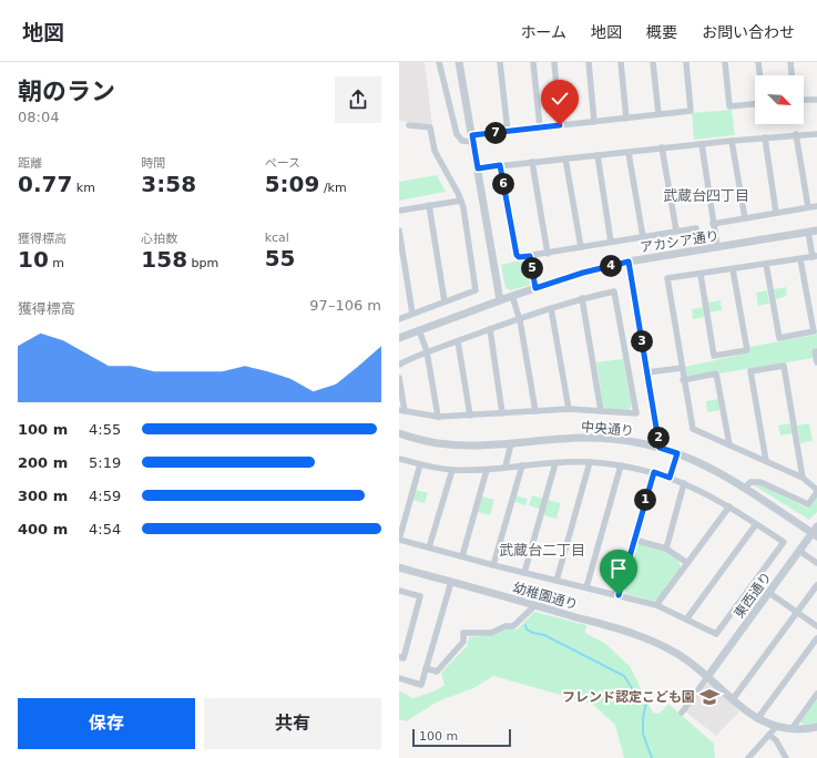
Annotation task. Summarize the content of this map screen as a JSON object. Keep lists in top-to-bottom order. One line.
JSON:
{"streets":{"street":["アカシア通り","中央通り","東西通り","幼稚園通り"]},"crossings":[["中央通り","東西通り"],["東西通り","幼稚園通り"]],"districts":["武蔵台四丁目","武蔵台二丁目"],"places":{"school or university":["フレンド認定こども園"]},"scale_bar":"100 m","north":"bottom right","page":{"header":"地図","nav":["ホーム","地図","概要","お問い合わせ"],"heading":["朝のラン","08:04"],"pins":["7","6","4","5","3","2","1"],"stats":[["距離","0.77 km"],["時間","3:58"],["ペース","5:09 /km"],["獲得標高","10 m"],["心拍数","158 bpm"],["kcal","55"]],"chart":["獲得標高","97–106 m"],"list":[{"name":"100 m","note":"4:55"},{"name":"200 m","note":"5:19"},{"name":"300 m","note":"4:59"},{"name":"400 m","note":"4:54"}],"buttons":["保存","共有"],"scale":"100 m"}}
